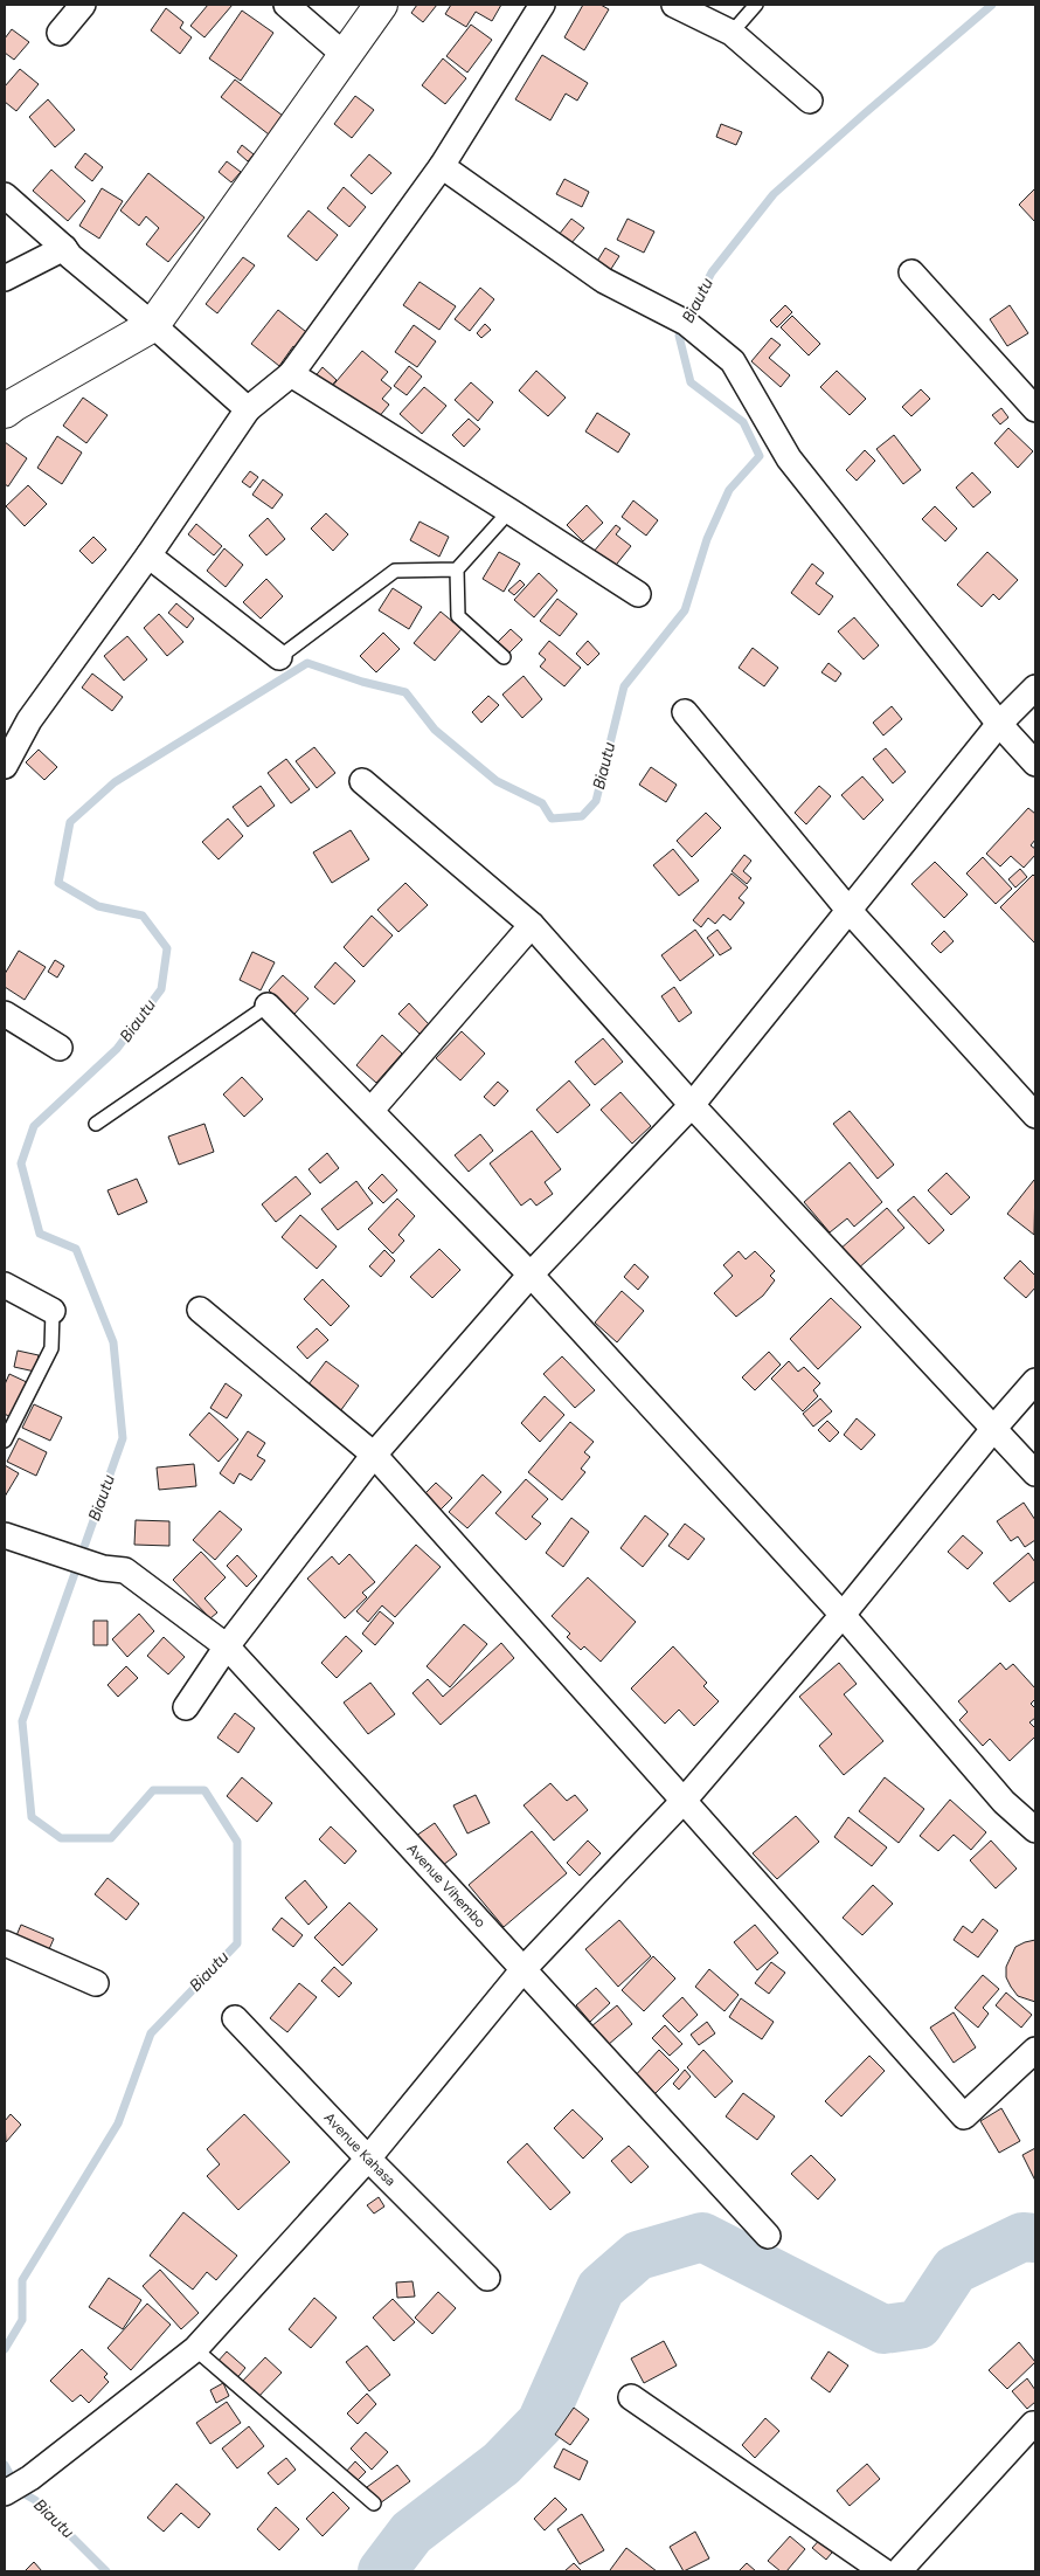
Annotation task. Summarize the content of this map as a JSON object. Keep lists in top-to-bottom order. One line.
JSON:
{"streets":{"street":["Avenue Vihembo","Avenue Kahasa"]},"water":["Biautu"]}
